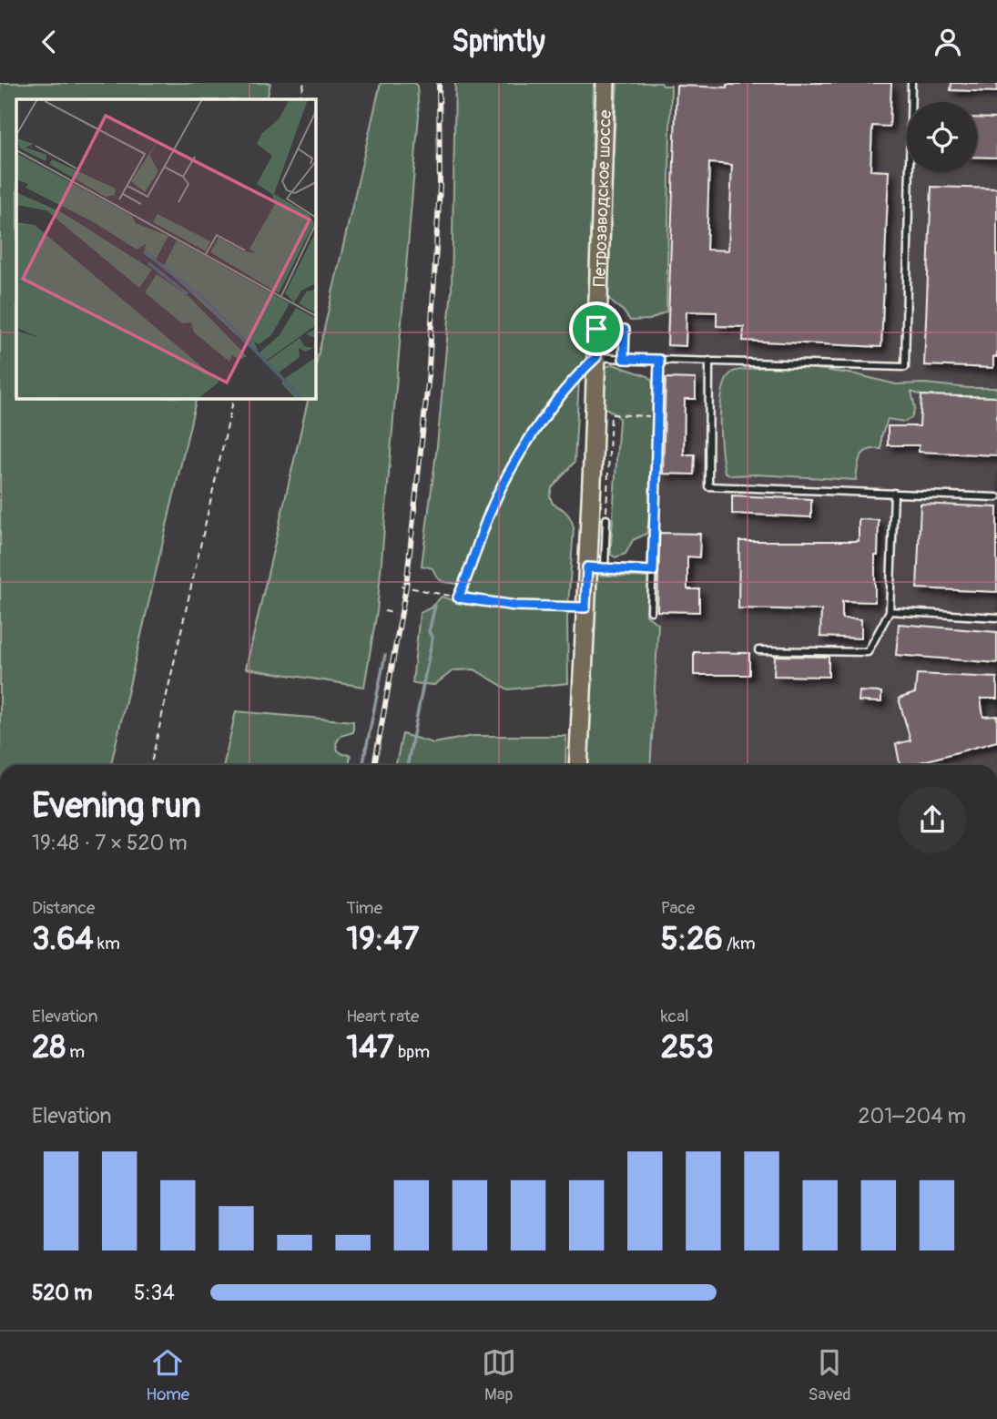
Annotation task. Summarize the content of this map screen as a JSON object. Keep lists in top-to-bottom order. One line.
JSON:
{"streets":{"main road":["Петрозаводское шоссе"]},"page":{"header":"Sprintly","heading":["Evening run","19:48 · 7 × 520 m"],"stats":[["Distance","3.64 km"],["Time","19:47"],["Pace","5:26 /km"],["Elevation","28 m"],["Heart rate","147 bpm"],["kcal","253"]],"chart":["Elevation","201–204 m"],"list":[{"name":"520 m","note":"5:34"}],"tabs":["Home","Map","Saved"]}}
